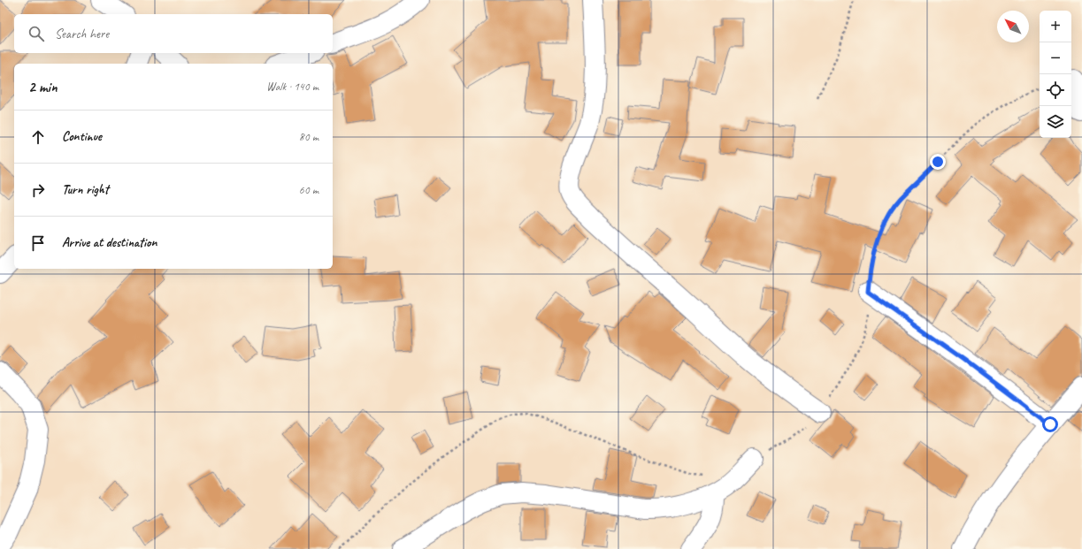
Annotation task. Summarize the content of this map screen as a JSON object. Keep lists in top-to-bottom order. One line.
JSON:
{"north":"top left","page":{"map_buttons":["+","−"],"search":"Search here","heading":["2 min","Walk · 140 m"],"list":[["Continue","80 m"],["Turn right","60 m"],"Arrive at destination"]}}
